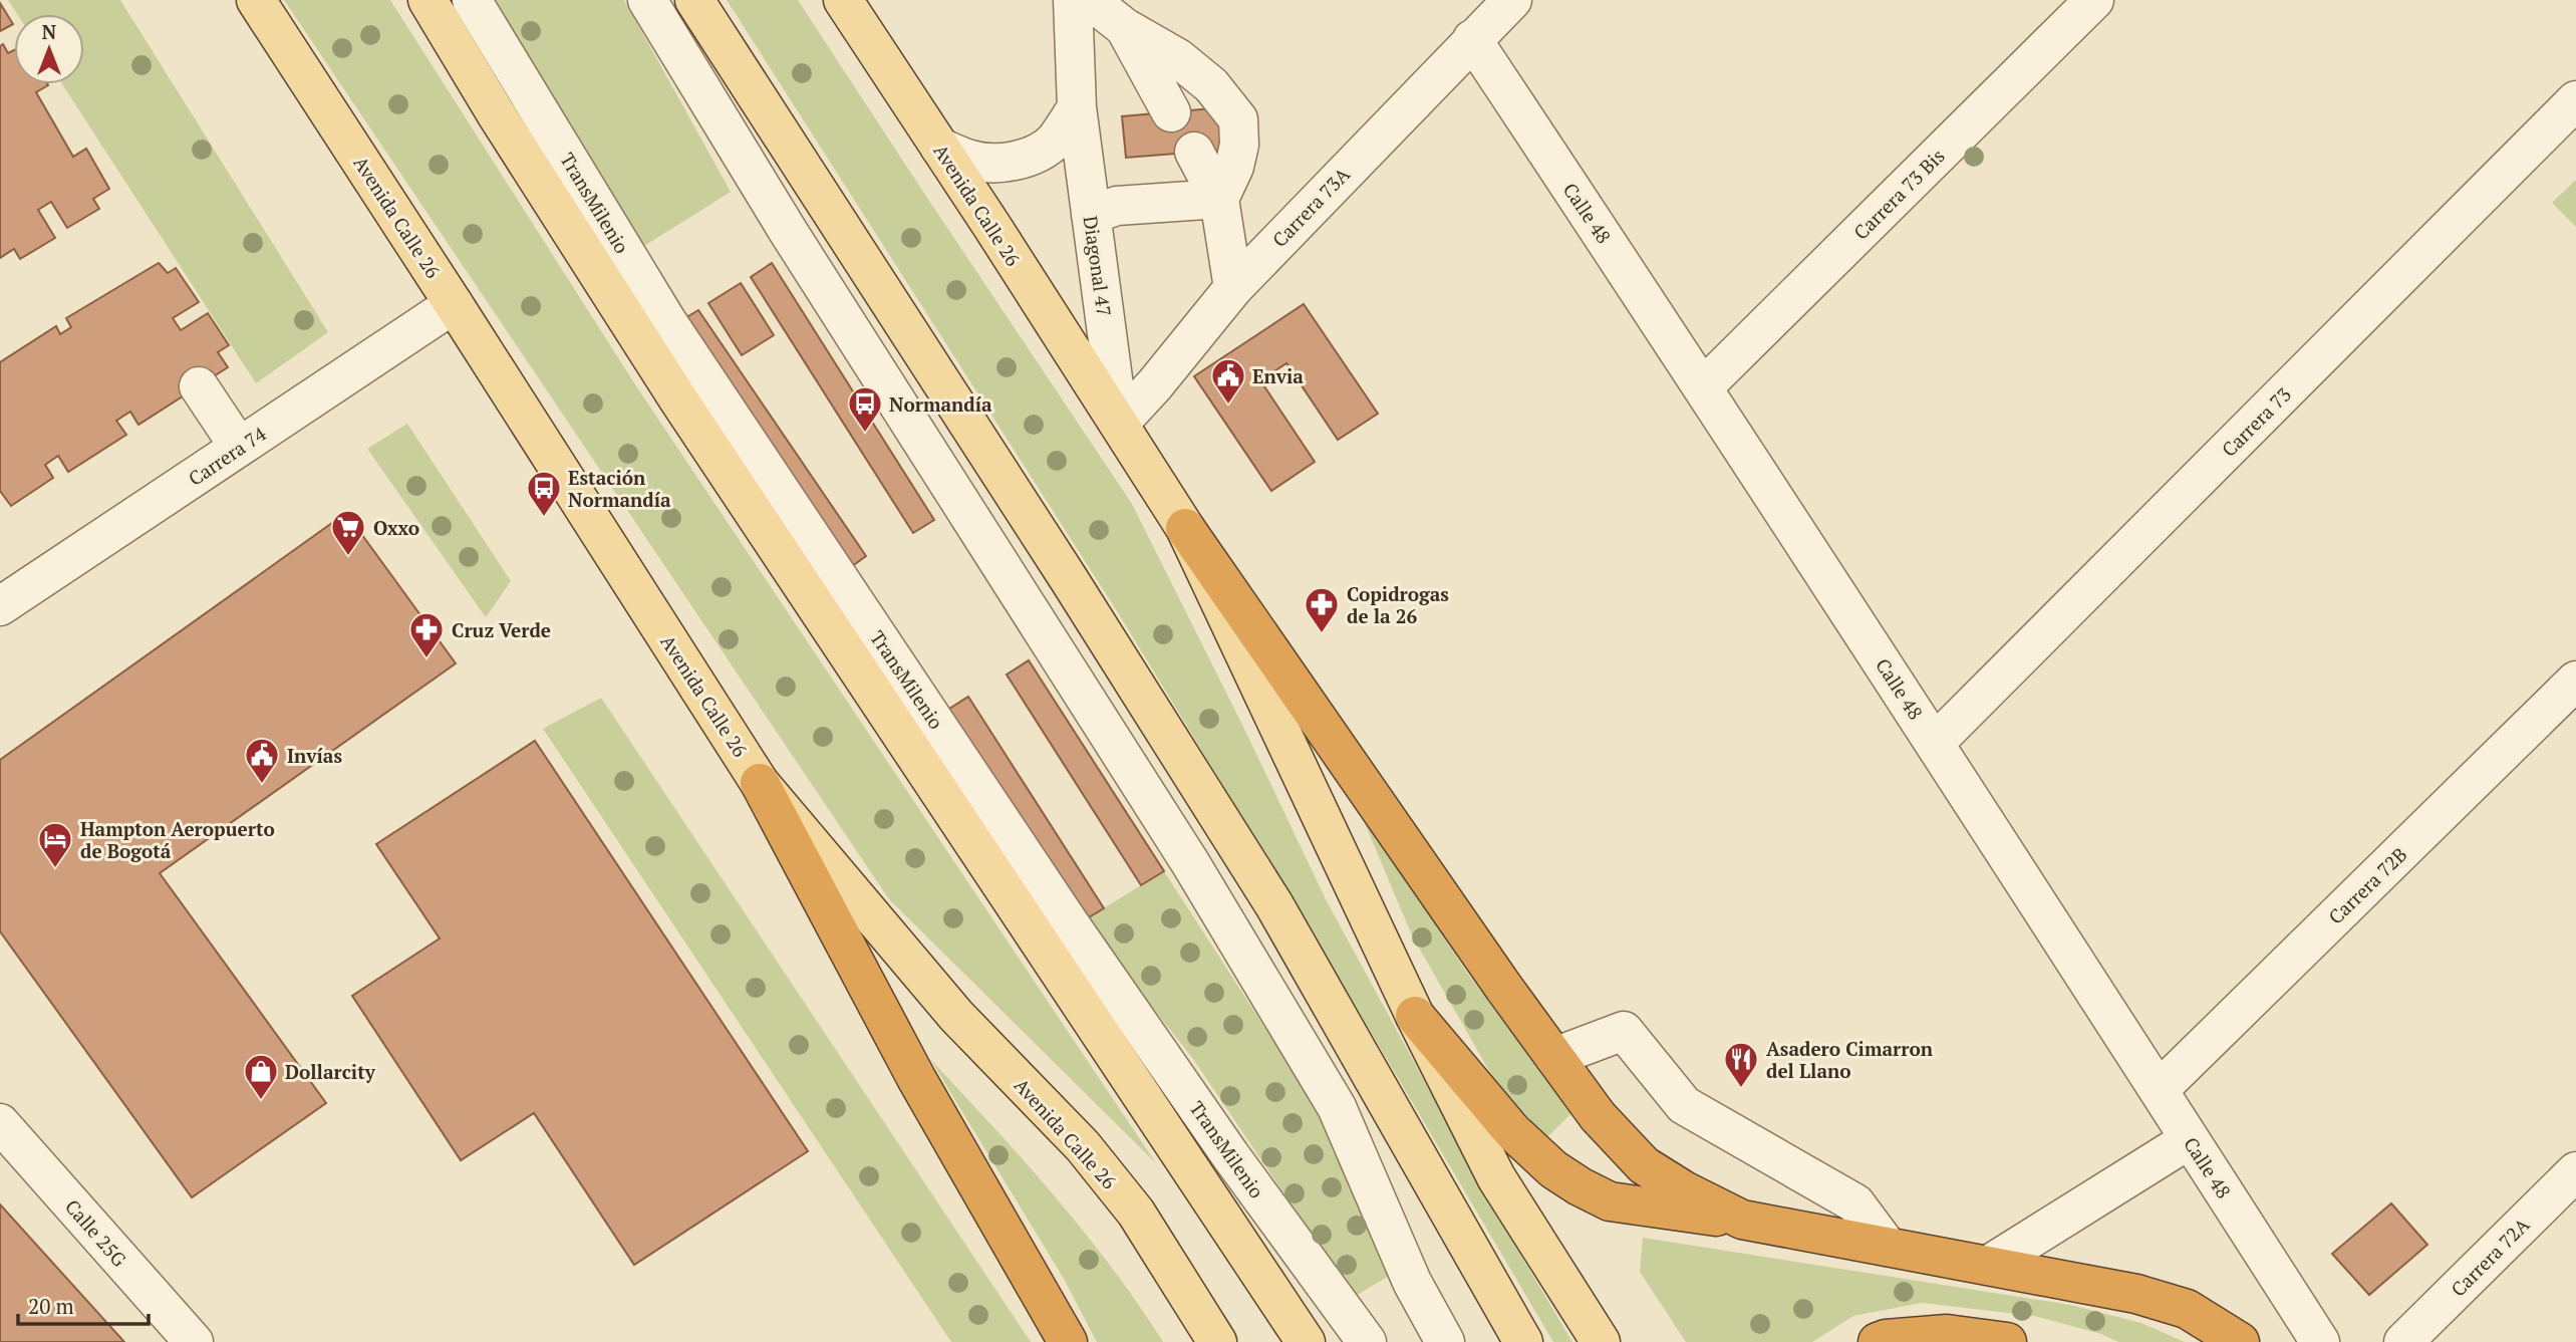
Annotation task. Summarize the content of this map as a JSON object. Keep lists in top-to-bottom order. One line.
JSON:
{"streets":{"main road":["Avenida Calle 26"],"street":["Carrera 73 Bis","TransMilenio","Carrera 73A","Calle 48","Diagonal 47","Carrera 73","Carrera 74","Carrera 72B","Calle 25G","Carrera 72A"]},"crossings":[["Carrera 73 Bis","Calle 48"],["Avenida Calle 26","Carrera 73A"],["Avenida Calle 26","Diagonal 47"],["Avenida Calle 26","Carrera 74"],["Carrera 73A","Calle 48"],["Carrera 73A","Diagonal 47"],["Calle 48","Carrera 73"],["Calle 48","Carrera 72B"]],"places":{"public building":["Envia","Invías"],"bus stop":["Normandía","Estación Normandía"],"supermarket":["Oxxo"],"pharmacy":["Copidrogas de la 26","Cruz Verde"],"hotel":["Hampton Aeropuerto de Bogotá"],"restaurant":["Asadero Cimarron del Llano"],"shop":["Dollarcity"]},"scale_bar":"20 m","north":"top"}
